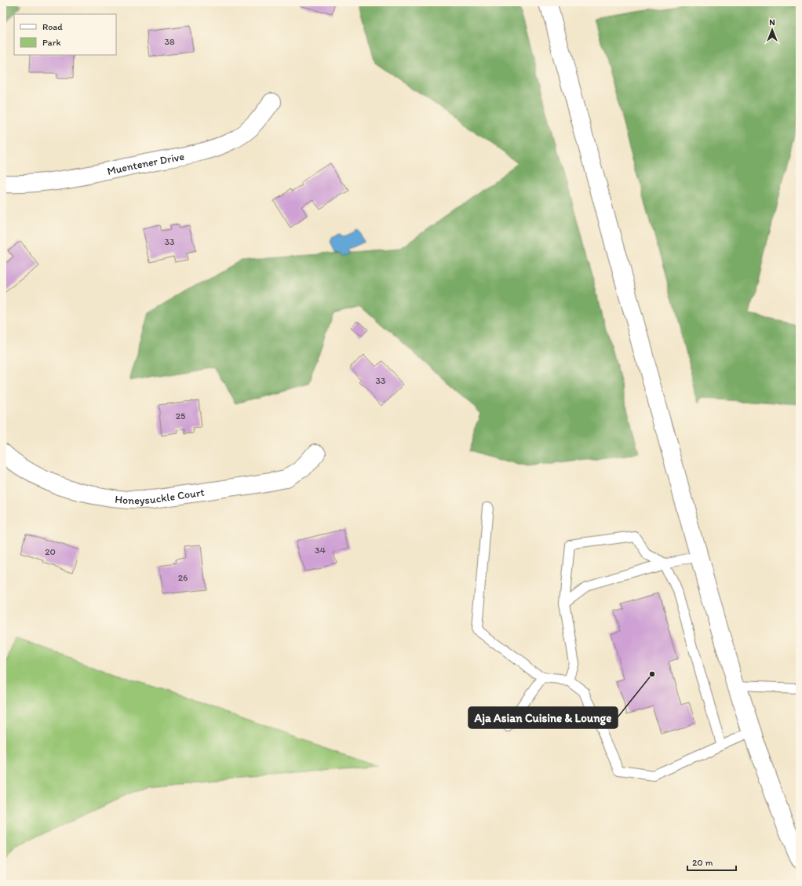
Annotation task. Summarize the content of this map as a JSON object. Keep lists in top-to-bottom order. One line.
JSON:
{"streets":{"main road":["Muentener Drive","Honeysuckle Court"]},"places":["Aja Asian Cuisine & Lounge"],"house_numbers":["38","33","33","25","34","20","26"],"legend":["Road","Park"],"scale_bar":"20 m","north":"top"}
